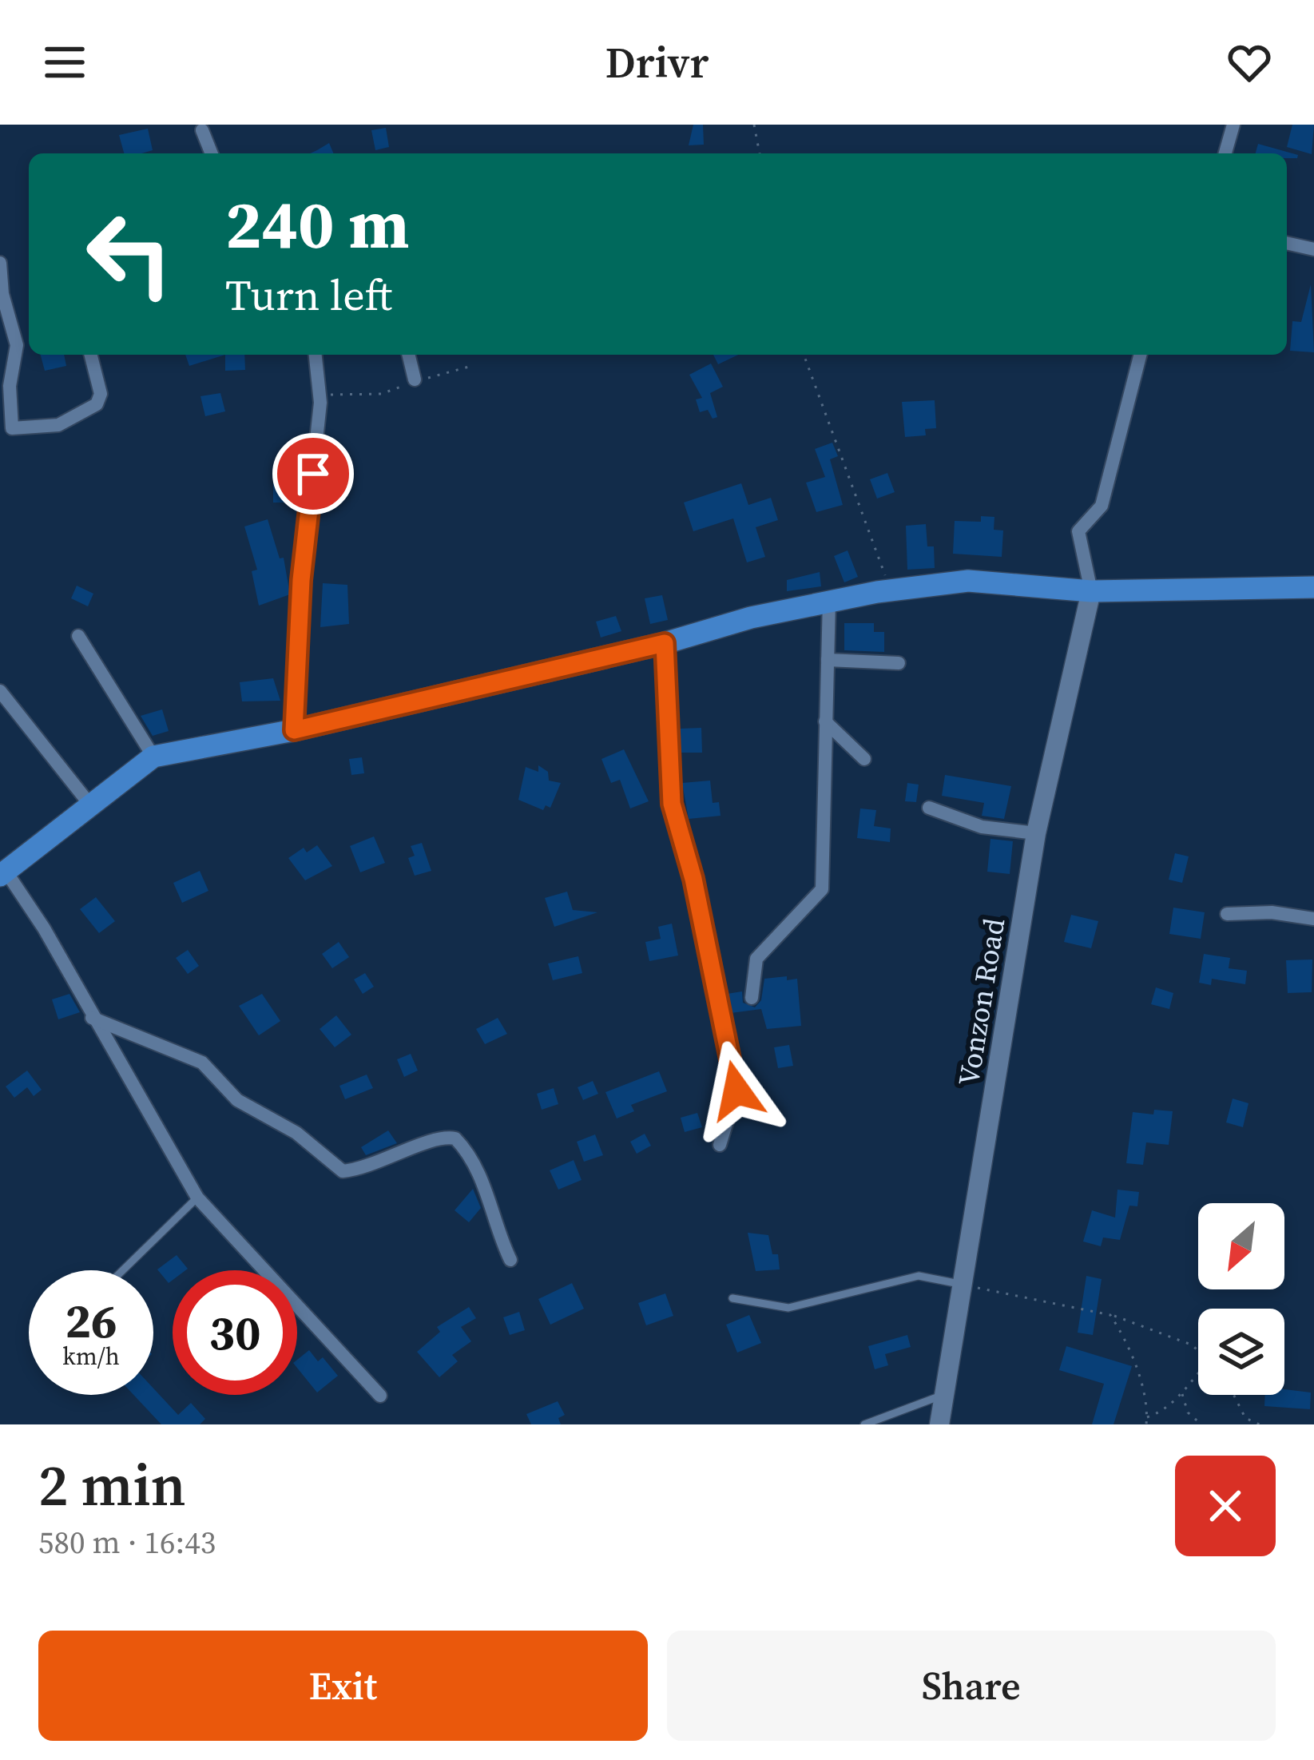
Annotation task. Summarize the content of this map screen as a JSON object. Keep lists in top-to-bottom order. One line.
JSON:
{"streets":{"street":["Vonzon Road"]},"north":"bottom left","page":{"header":"Drivr","turn":["240 m","Turn left"],"speed":"26 km/h","limit":"30","heading":["2 min","580 m · 16:43"],"buttons":["Exit","Share"]}}
